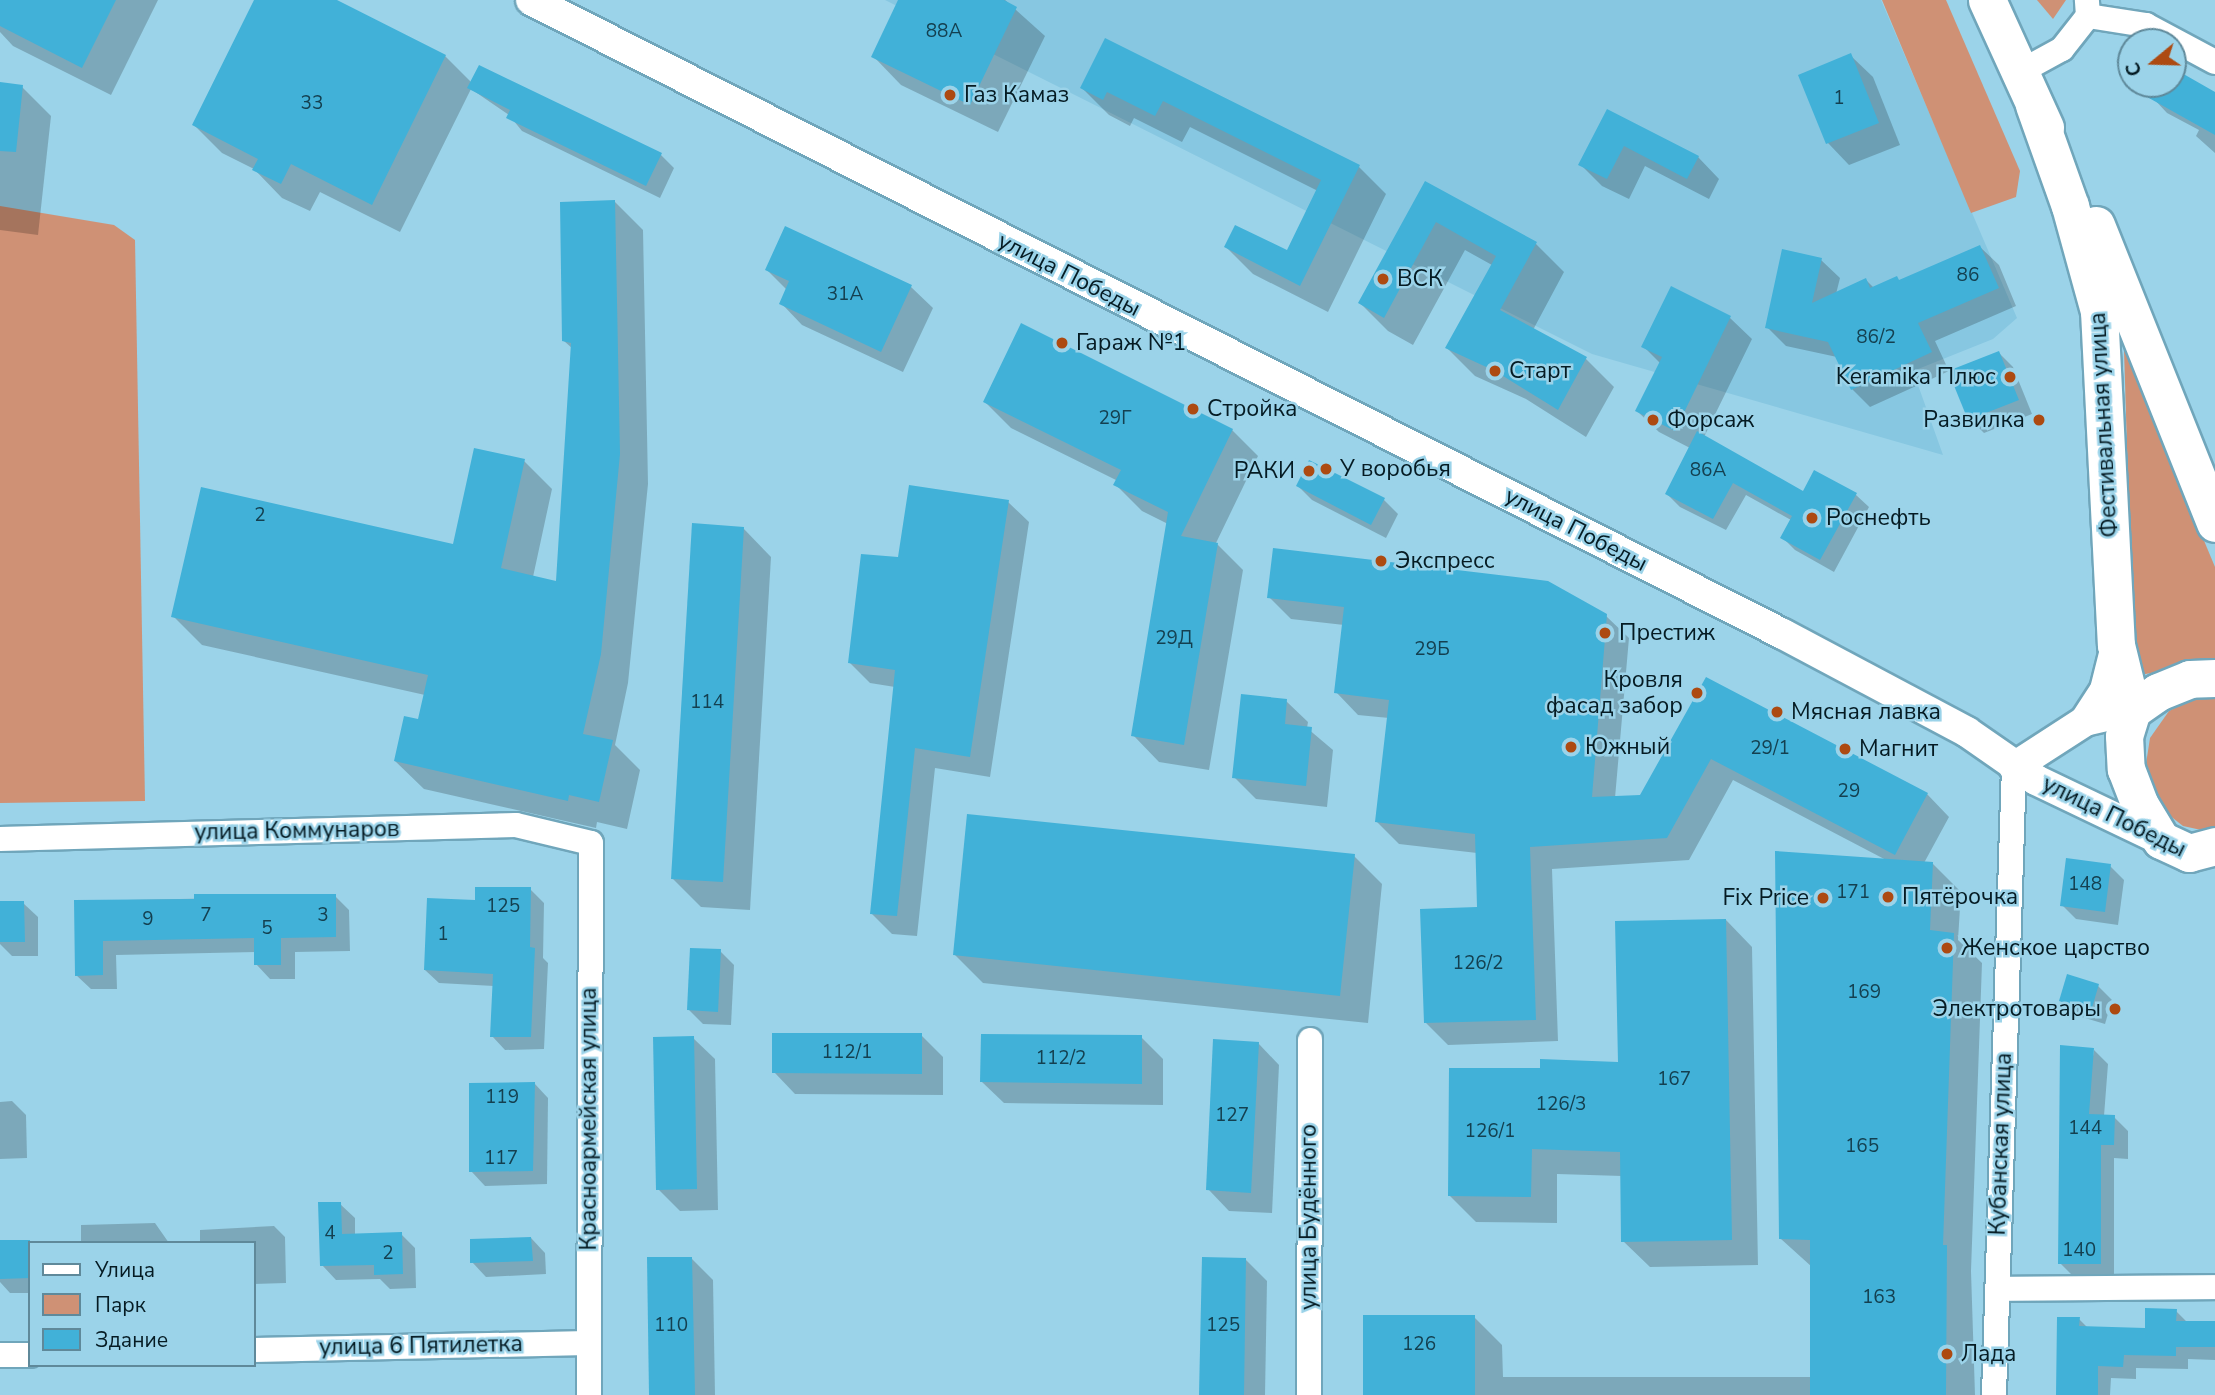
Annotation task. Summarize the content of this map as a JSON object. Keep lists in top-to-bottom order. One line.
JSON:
{"streets":{"main road":["Фестивальная улица"],"street":["улица Победы","улица Коммунаров","Красноармейская улица","Кубанская улица","улица Будённого","улица 6 Пятилетка"]},"crossings":[["улица Победы","Фестивальная улица"],["улица Победы","Кубанская улица"],["улица Коммунаров","Красноармейская улица"],["Красноармейская улица","улица 6 Пятилетка"]],"places":["Газ Камаз","ВСК","Гараж №1","Старт","Keramika Плюс","Стройка","Форсаж","Развилка","У воробья","РАКИ","Роснефть","Экспресс","Престиж","Кровля фасад забор","Мясная лавка","Южный","Магнит","Пятёрочка","Fix Price","Женское царство","Электротовары","Лада"],"house_numbers":["88А","1","33","86","31А","86/2","29Г","86А","2","29Д","29Б","114","29/1","29","148","171","125","7","3","9","5","1","126/2","169","112/1","112/2","167","119","126/3","127","144","126/1","165","117","4","140","2","163","110","125","126"],"legend":["Улица","Парк","Здание"],"north":"left"}
